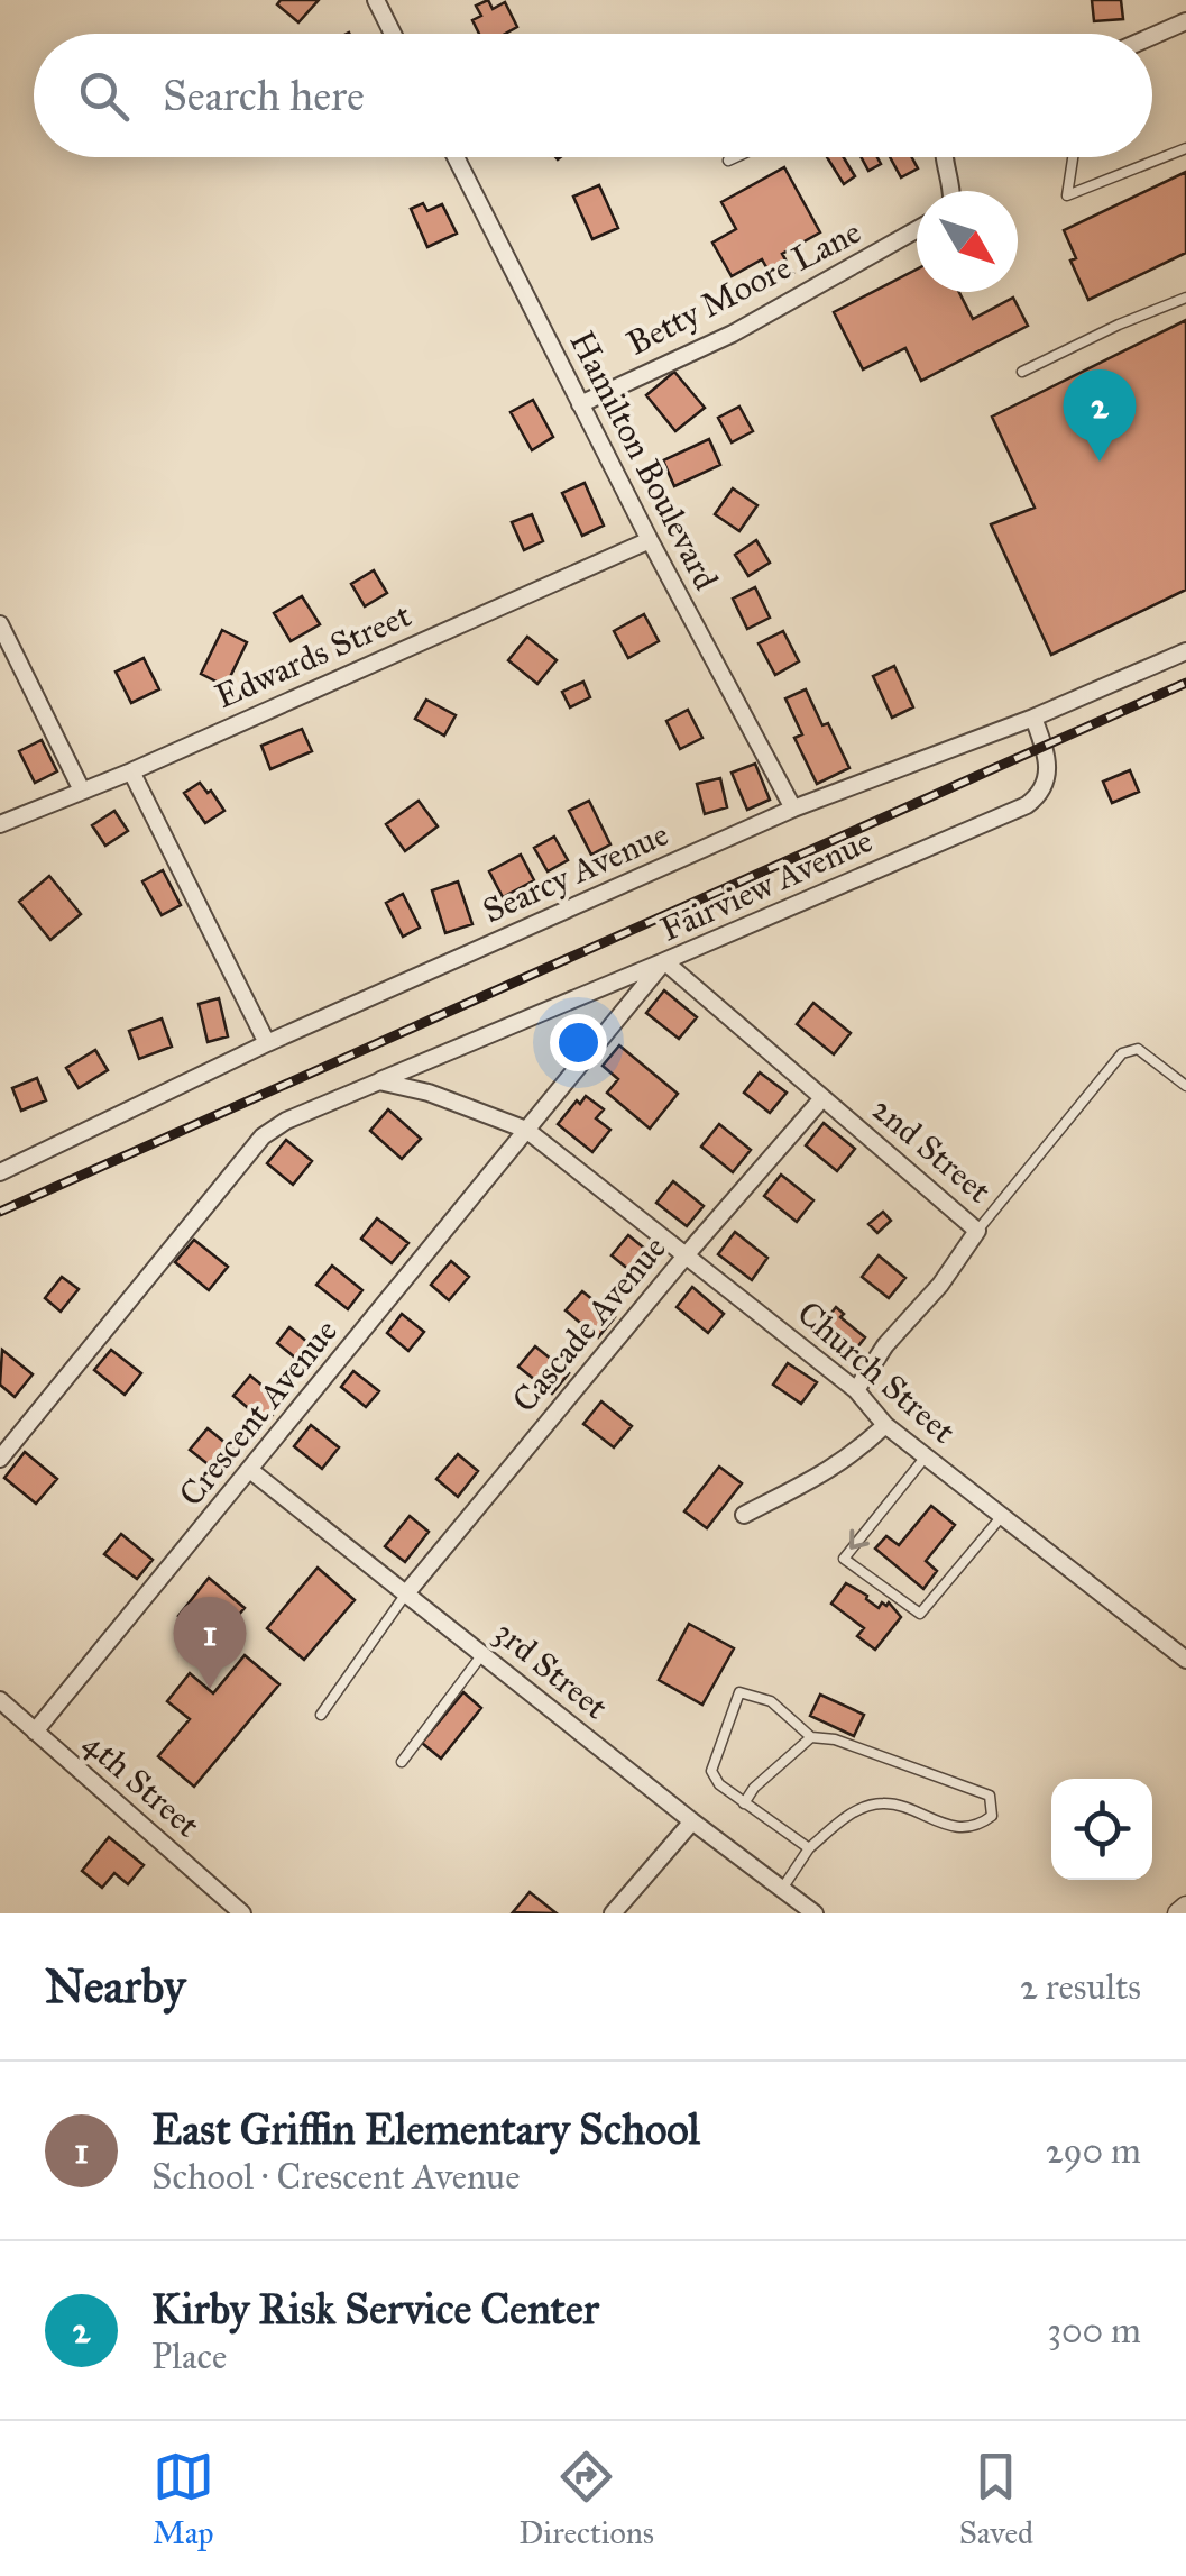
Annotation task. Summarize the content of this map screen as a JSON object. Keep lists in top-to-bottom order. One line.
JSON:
{"streets":{"street":["Betty Moore Lane","Hamilton Boulevard","Edwards Street","Searcy Avenue","Fairview Avenue","2nd Street","Cascade Avenue","Church Street","Crescent Avenue","3rd Street","4th Street"]},"crossings":[["Betty Moore Lane","Hamilton Boulevard"],["Hamilton Boulevard","Edwards Street"],["Hamilton Boulevard","Searcy Avenue"],["Searcy Avenue","Fairview Avenue"],["Fairview Avenue","2nd Street"],["Fairview Avenue","Church Street"],["Fairview Avenue","Crescent Avenue"],["2nd Street","Cascade Avenue"],["Cascade Avenue","Church Street"],["Cascade Avenue","3rd Street"],["Church Street","Crescent Avenue"],["Crescent Avenue","3rd Street"],["Crescent Avenue","4th Street"]],"north":"bottom right","page":{"search":"Search here","pins":["2","1"],"heading":["Nearby","2 results"],"list":[{"mark":"1","name":"East Griffin Elementary School","note":"School · Crescent Avenue","value":"290 m"},{"mark":"2","name":"Kirby Risk Service Center","note":"Place","value":"300 m"}],"nav":["Map","Directions","Saved"]}}
